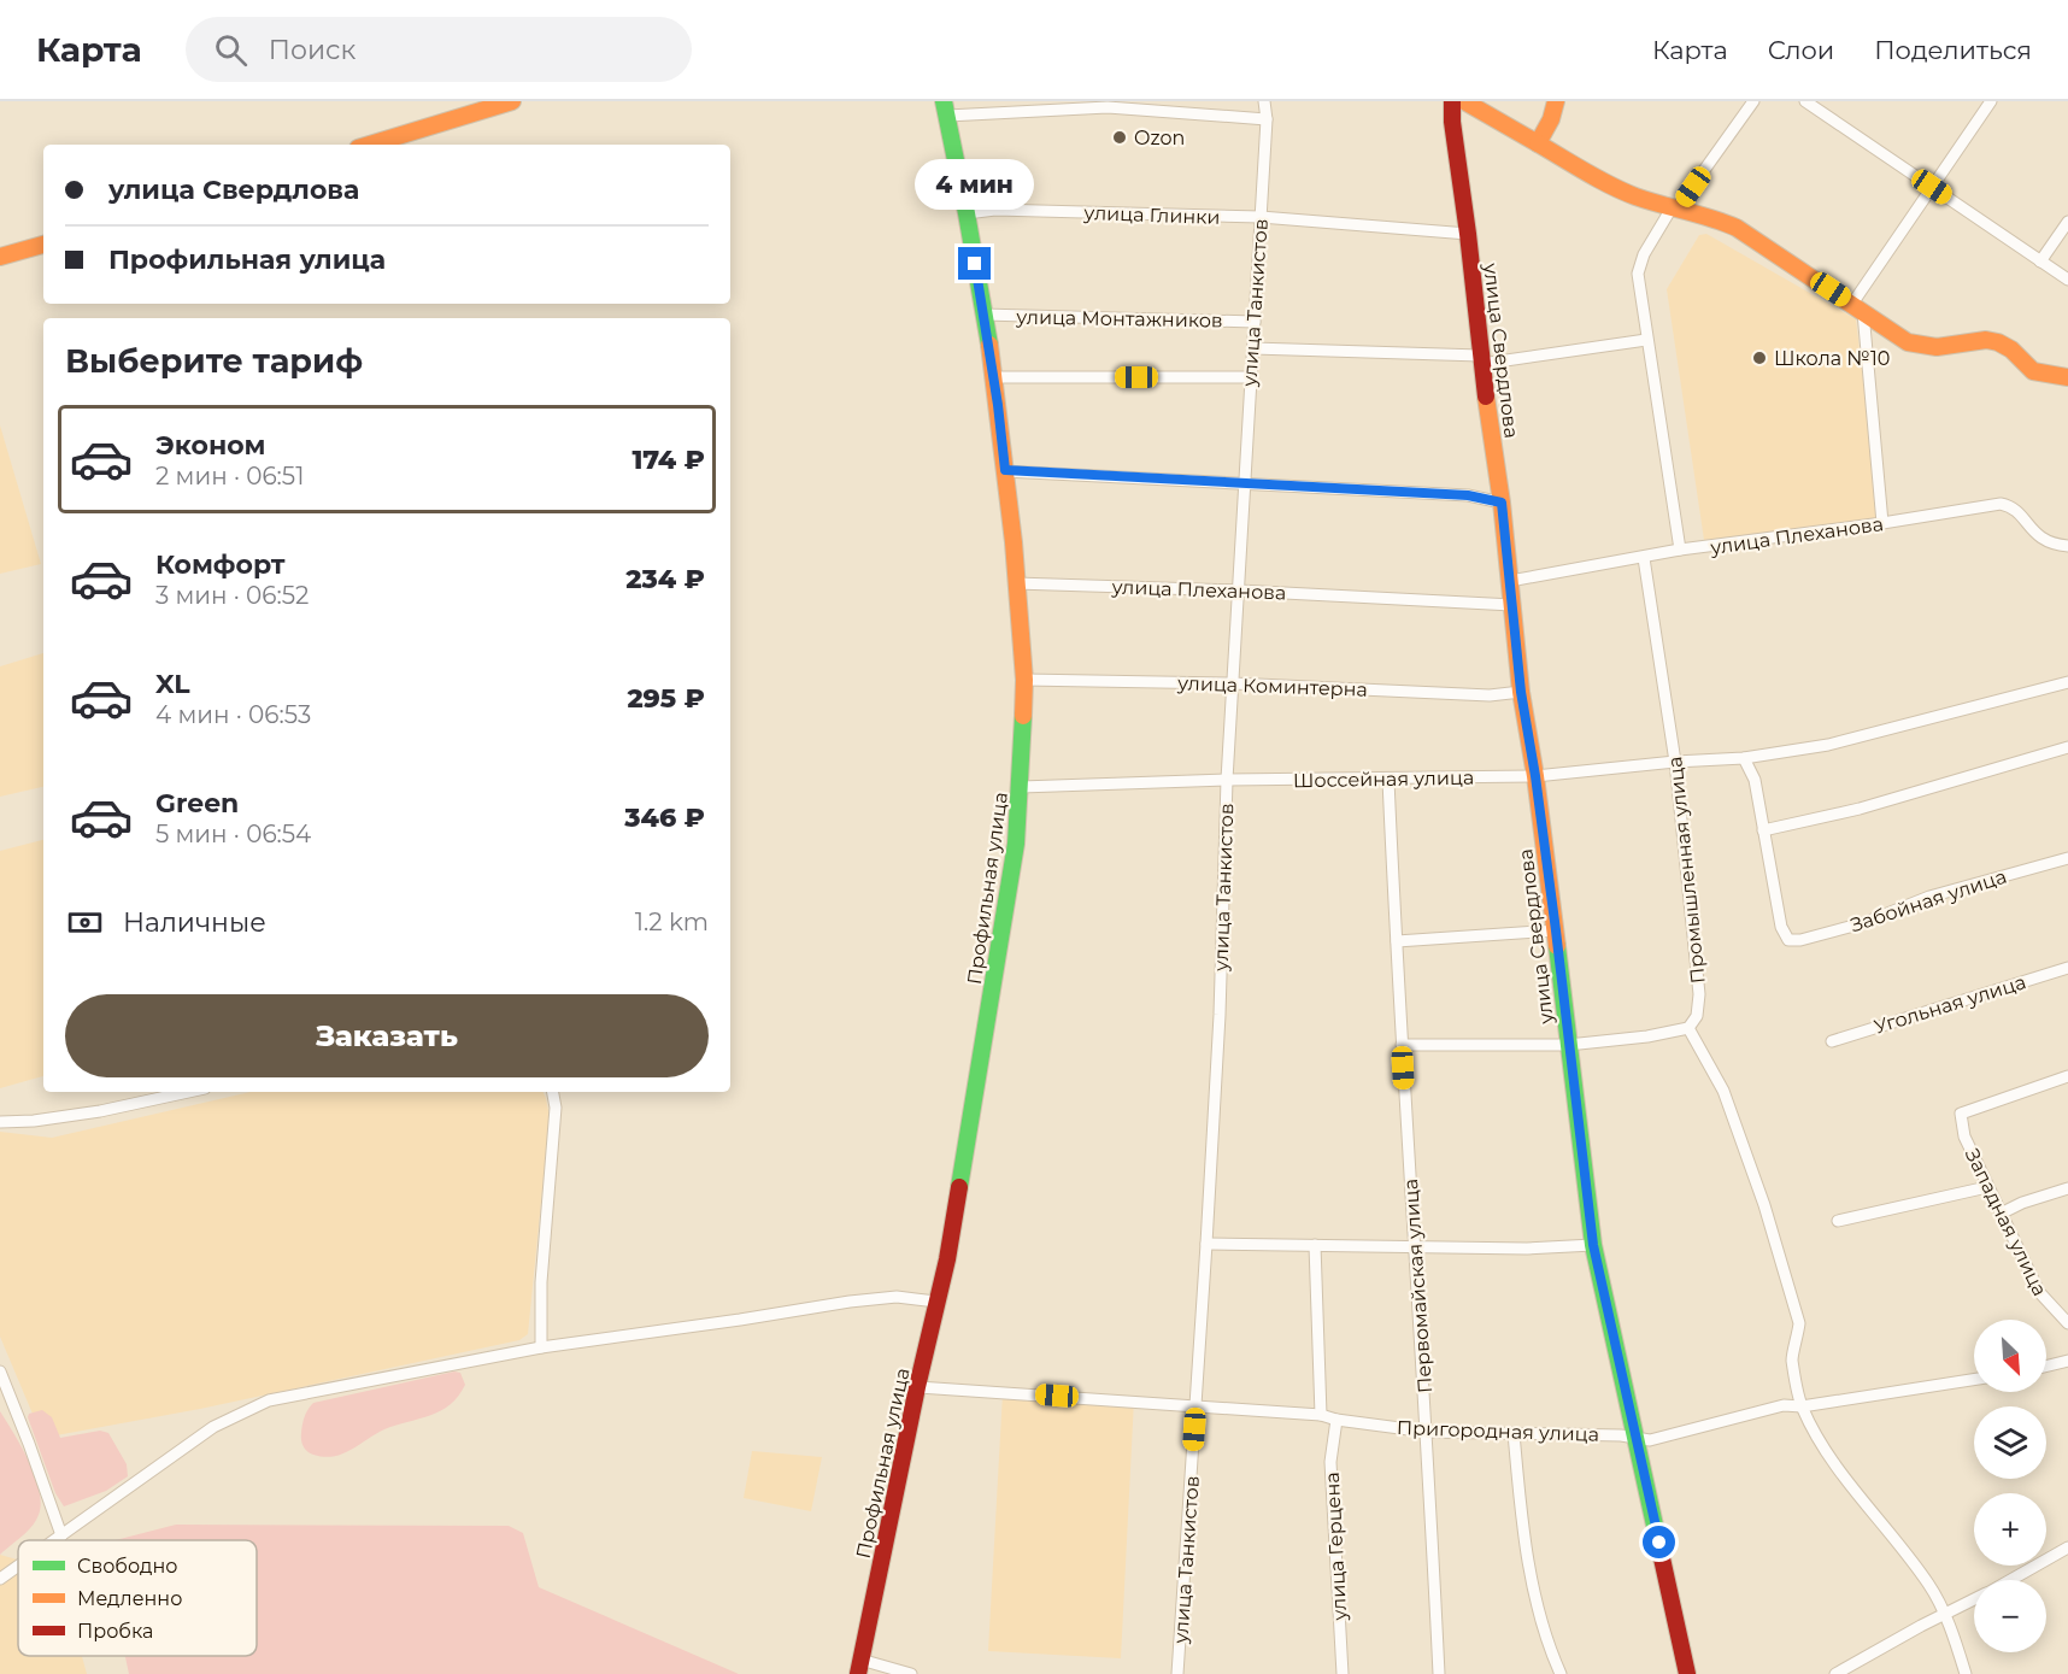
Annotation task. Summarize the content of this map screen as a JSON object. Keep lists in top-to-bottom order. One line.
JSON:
{"streets":{"main road":["улица Свердлова","Профильная улица"],"street":["улица Глинки","улица Танкистов","улица Монтажников","улица Плеханова","улица Коминтерна","Шоссейная улица","Промышленная улица","Забойная улица","Угольная улица","Западная улица","Первомайская улица","Пригородная улица","улица Герцена"]},"crossings":[["улица Глинки","улица Танкистов"],["улица Глинки","улица Свердлова"],["улица Глинки","Профильная улица"],["улица Танкистов","улица Монтажников"],["улица Танкистов","улица Плеханова"],["улица Танкистов","улица Коминтерна"],["улица Танкистов","Шоссейная улица"],["улица Танкистов","Пригородная улица"],["улица Монтажников","Профильная улица"],["улица Свердлова","улица Плеханова"],["улица Свердлова","улица Коминтерна"],["улица Свердлова","Шоссейная улица"],["улица Свердлова","Пригородная улица"],["улица Плеханова","Промышленная улица"],["улица Плеханова","Профильная улица"],["улица Коминтерна","Профильная улица"],["Шоссейная улица","Промышленная улица"],["Шоссейная улица","Профильная улица"],["Шоссейная улица","Первомайская улица"],["Профильная улица","Пригородная улица"],["Первомайская улица","Пригородная улица"],["Пригородная улица","улица Герцена"]],"places":["Ozon","Школа №10"],"legend":["Свободно","Медленно","Пробка"],"north":"bottom right","page":{"header":"Карта","search":"Поиск","nav":["Карта","Слои","Поделиться"],"banner":["улица Свердлова","Профильная улица"],"bubble":"4 мин","heading":"Выберите тариф","list":[{"name":"Эконом","note":"2 мин · 06:51","value":"174 ₽"},{"name":"Комфорт","note":"3 мин · 06:52","value":"234 ₽"},{"name":"XL","note":"4 мин · 06:53","value":"295 ₽"},{"name":"Green","note":"5 мин · 06:54","value":"346 ₽"}],"pay":["Наличные","1.2 km"],"buttons":"Заказать","map_buttons":["+","−"]}}
